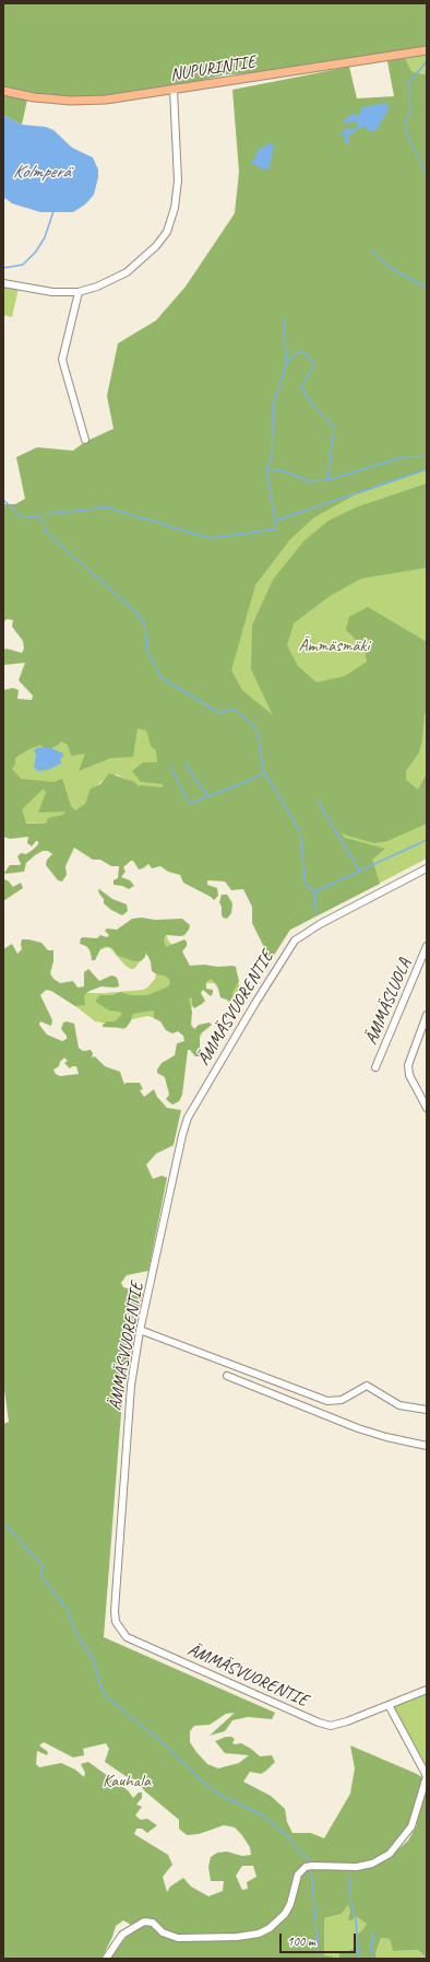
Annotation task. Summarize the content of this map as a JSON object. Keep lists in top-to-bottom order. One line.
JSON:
{"streets":{"main road":["NUPURINTIE"],"street":["ÄMMÄSLUOLA","ÄMMÄSVUORENTIE"]},"water":["Kolmperä"],"parks":["Ämmäsmäki","Kauhala"],"scale_bar":"100 m"}
